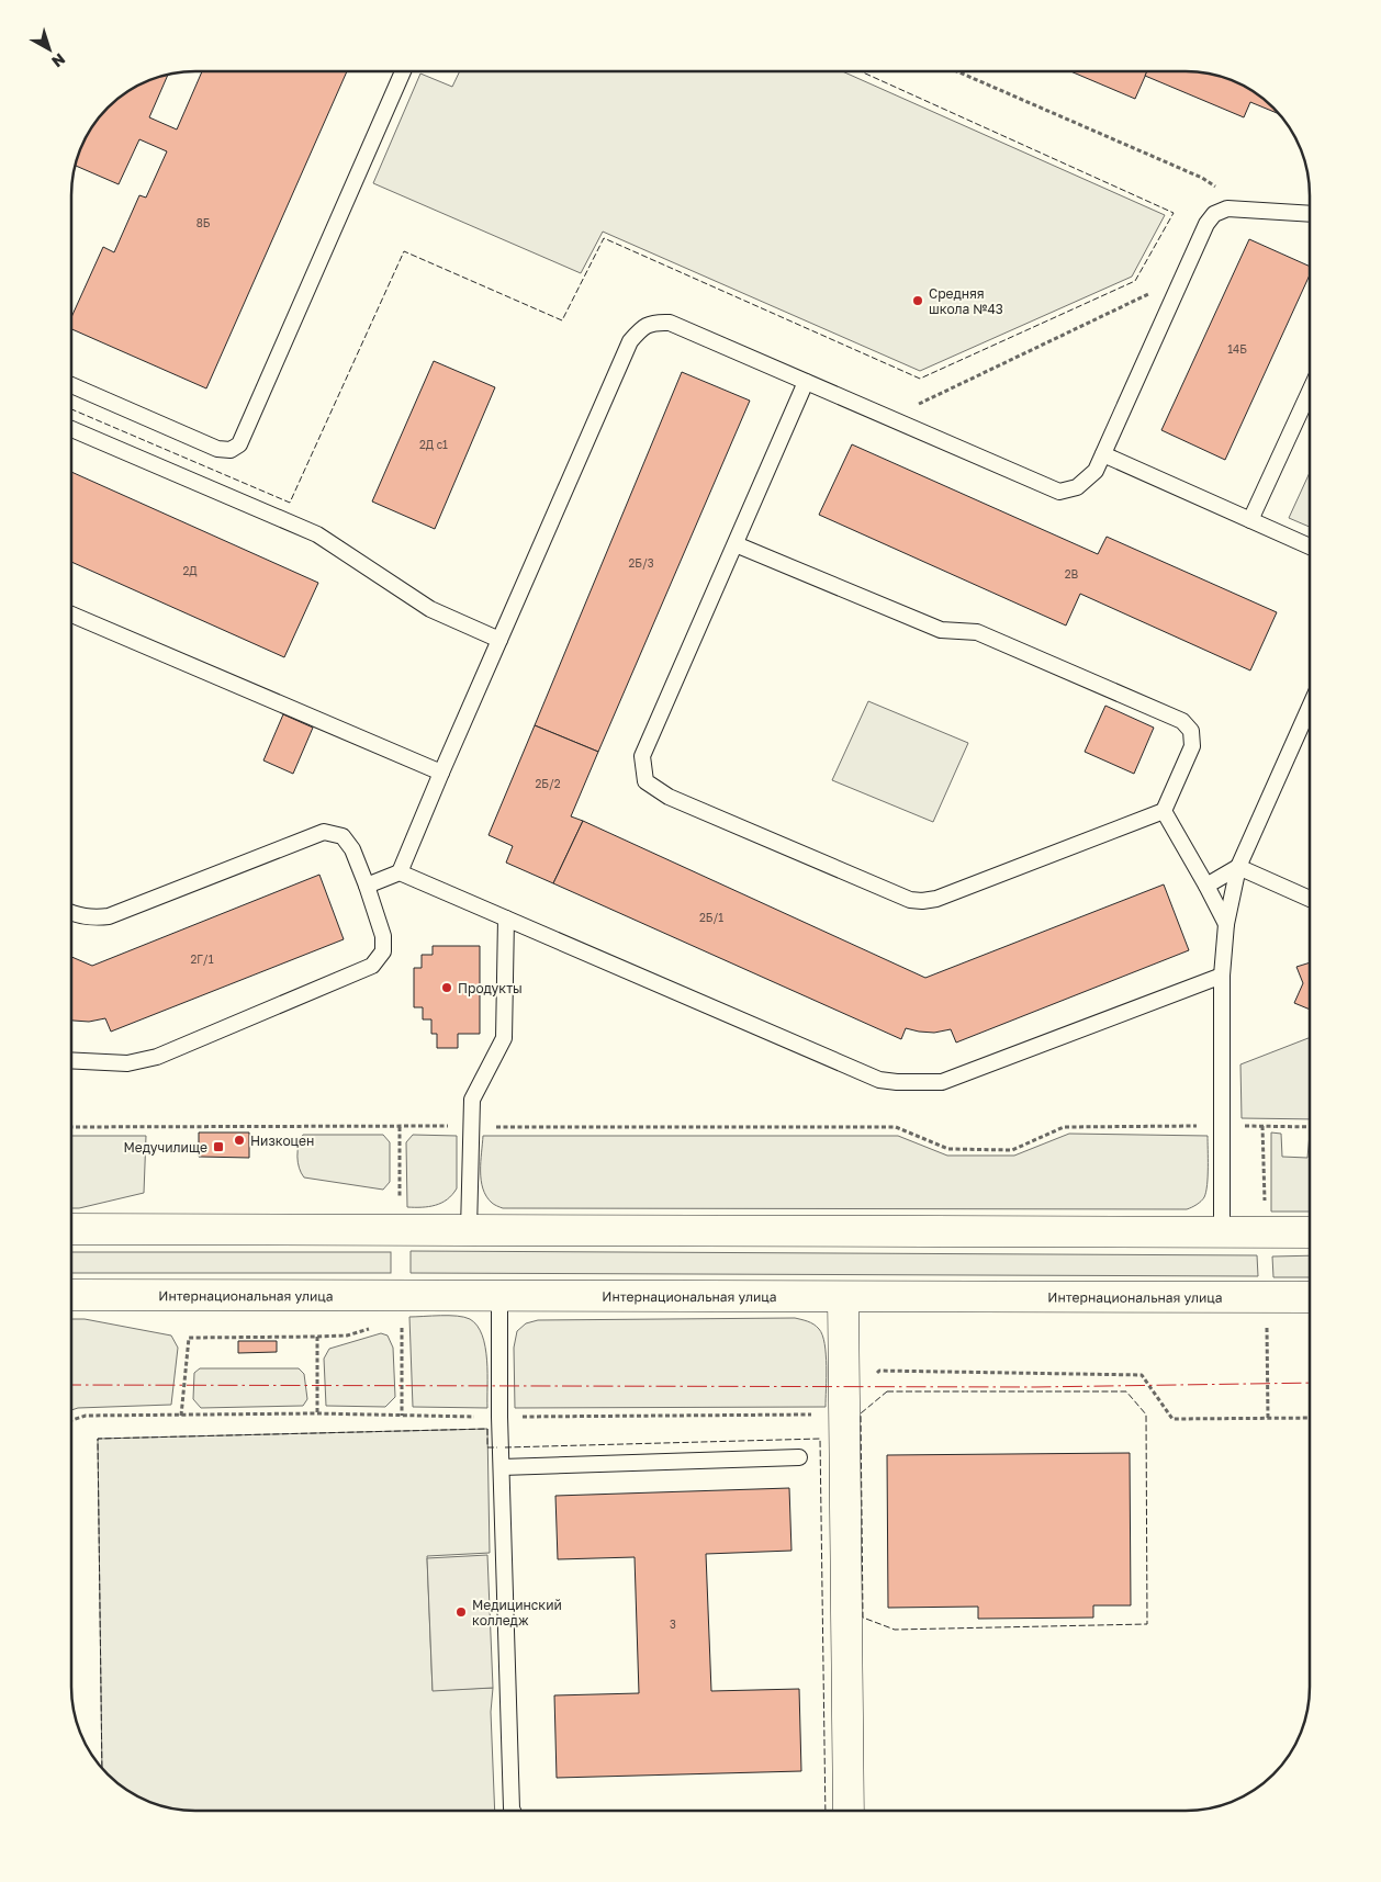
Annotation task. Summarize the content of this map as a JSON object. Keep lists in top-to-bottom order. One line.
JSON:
{"streets":{"main road":["Интернациональная улица"]},"places":{"other":["Средняя школа №43","Продукты","Низкоцен","Медицинский колледж"],"transit":["Медучилище"]},"house_numbers":["8Б","14Б","2Д с1","2Б/3","2Д","2В","2Б/2","2Б/1","2Г/1","3"],"north":"bottom right"}
